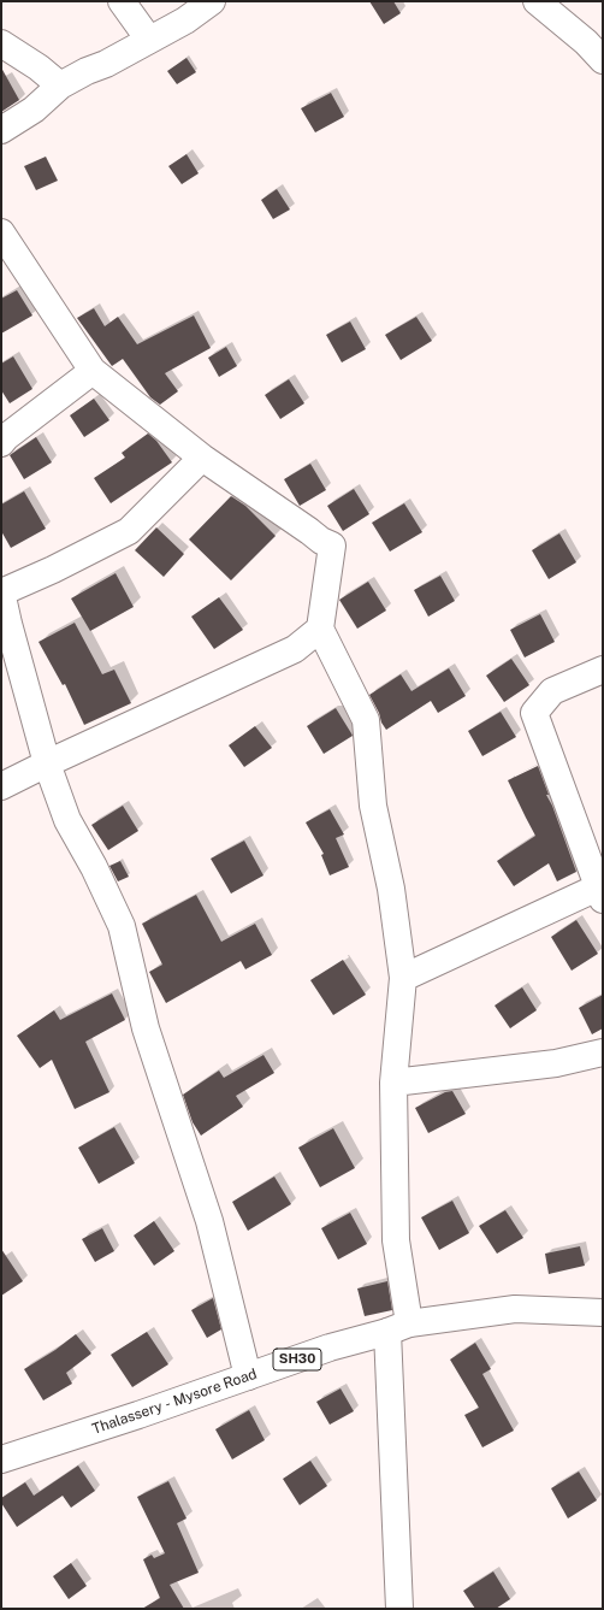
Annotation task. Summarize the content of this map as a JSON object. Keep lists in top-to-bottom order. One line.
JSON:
{"streets":{"street":["SH30","Thalassery - Mysore Road"]}}
